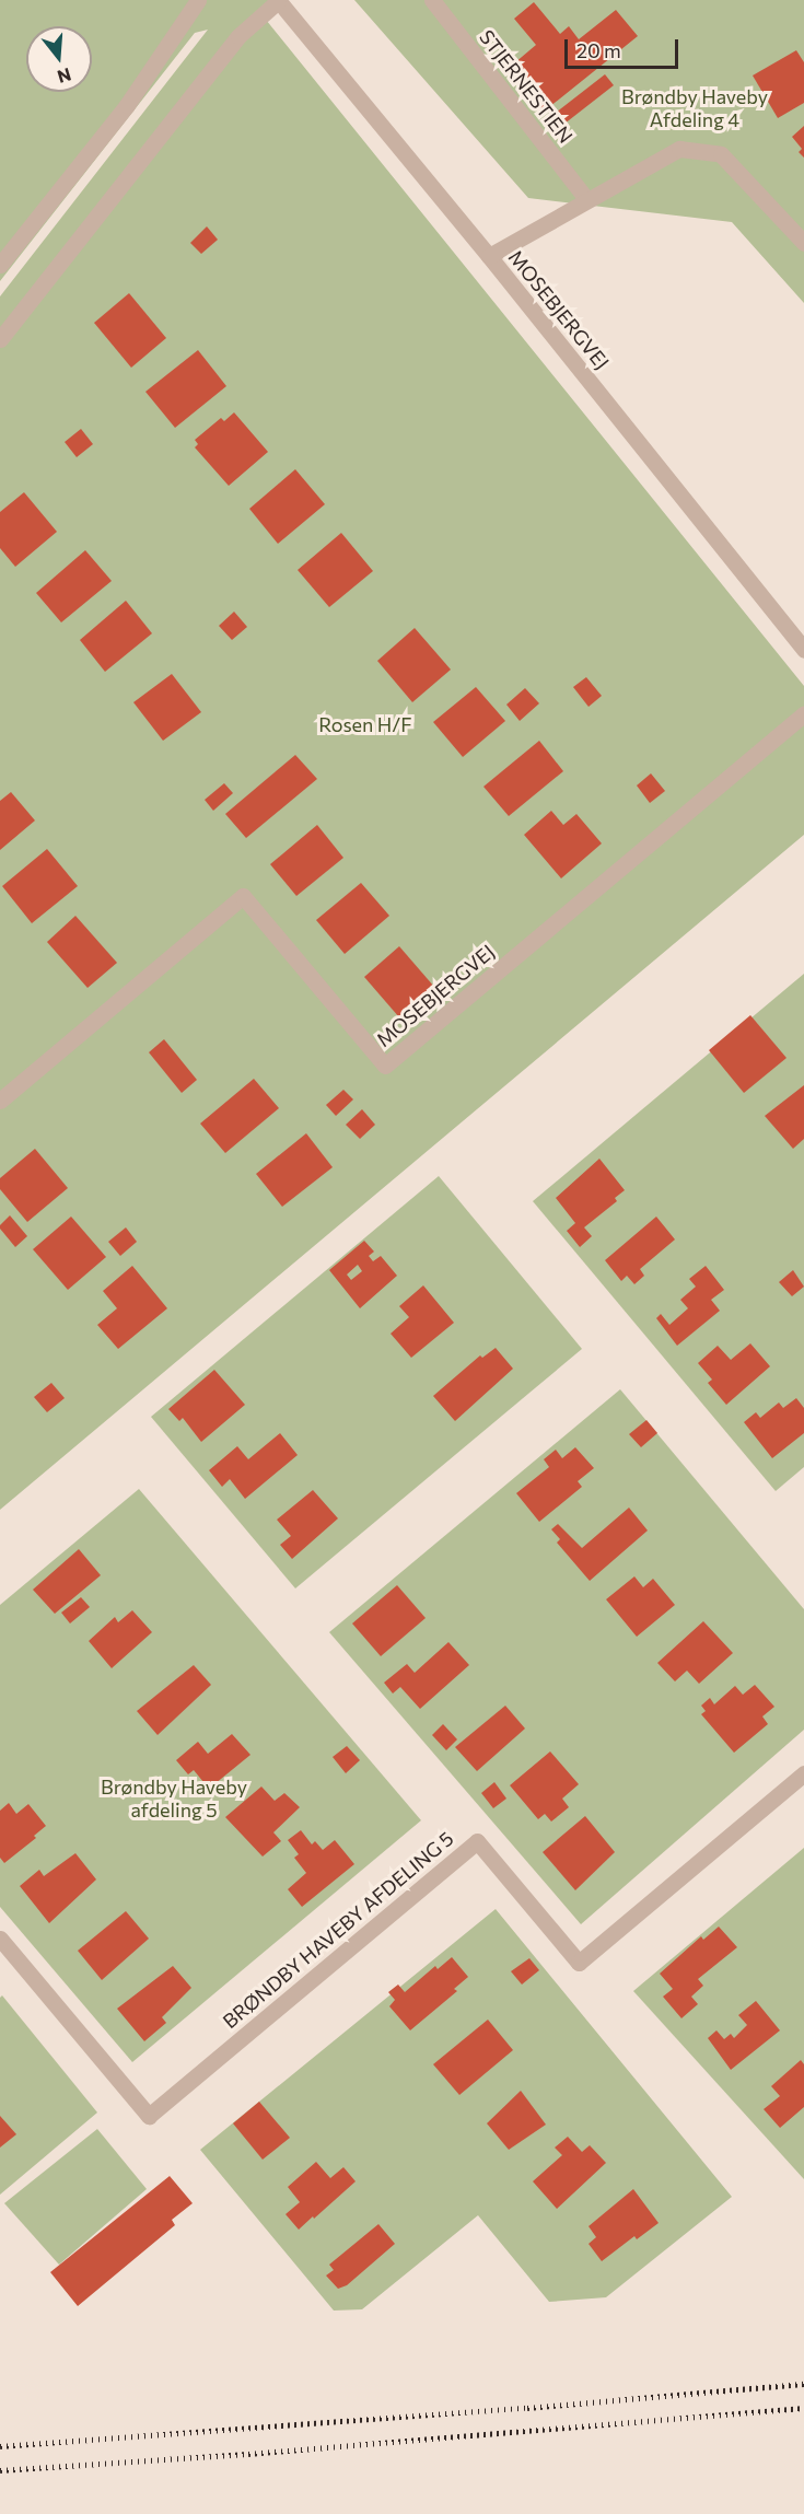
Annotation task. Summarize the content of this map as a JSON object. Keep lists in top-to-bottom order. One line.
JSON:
{"streets":{"street":["STJERNESTIEN","MOSEBJERGVEJ","BRØNDBY HAVEBY AFDELING 5"]},"parks":["Brøndby Haveby Afdeling 4","Rosen H/F","Brøndby Haveby afdeling 5"],"scale_bar":"20 m","north":"bottom"}
